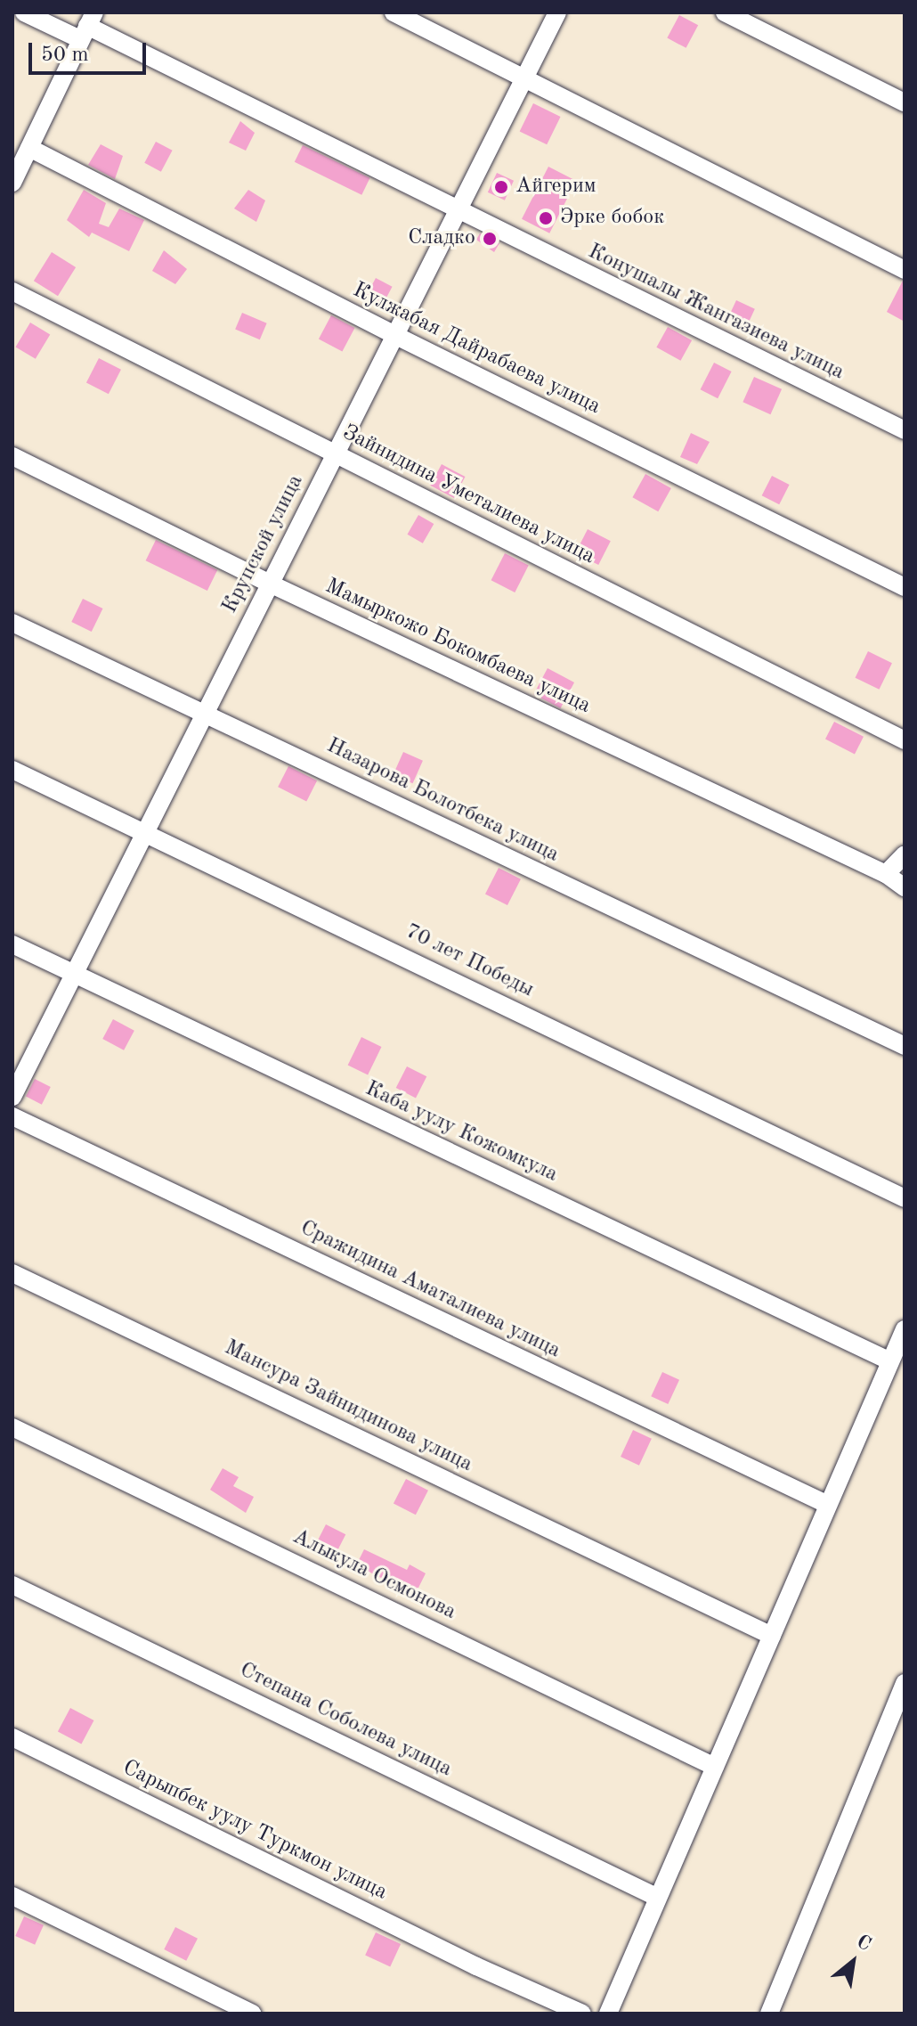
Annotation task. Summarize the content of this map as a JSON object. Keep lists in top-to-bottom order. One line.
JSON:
{"streets":{"street":["Конушалы Жангазиева улица","Кулжабая Дайрабаева улица","Зайнидина Уметалиева улица","Крупской улица","Мамыркожо Бокомбаева улица","Назарова Болотбека улица","70 лет Победы","Каба уулу Кожомкула","Сражидина Аматалиева улица","Мансура Зайнидинова улица","Алыкула Осмонова","Степана Соболева улица","Сарыпбек уулу Туркмон улица"]},"crossings":[["Конушалы Жангазиева улица","Крупской улица"],["Кулжабая Дайрабаева улица","Крупской улица"],["Зайнидина Уметалиева улица","Крупской улица"],["Крупской улица","Мамыркожо Бокомбаева улица"],["Крупской улица","Назарова Болотбека улица"],["Крупской улица","70 лет Победы"],["Крупской улица","Каба уулу Кожомкула"]],"places":["Айгерим","Эрке бобок","Сладко"],"scale_bar":"50 m","north":"top right"}
